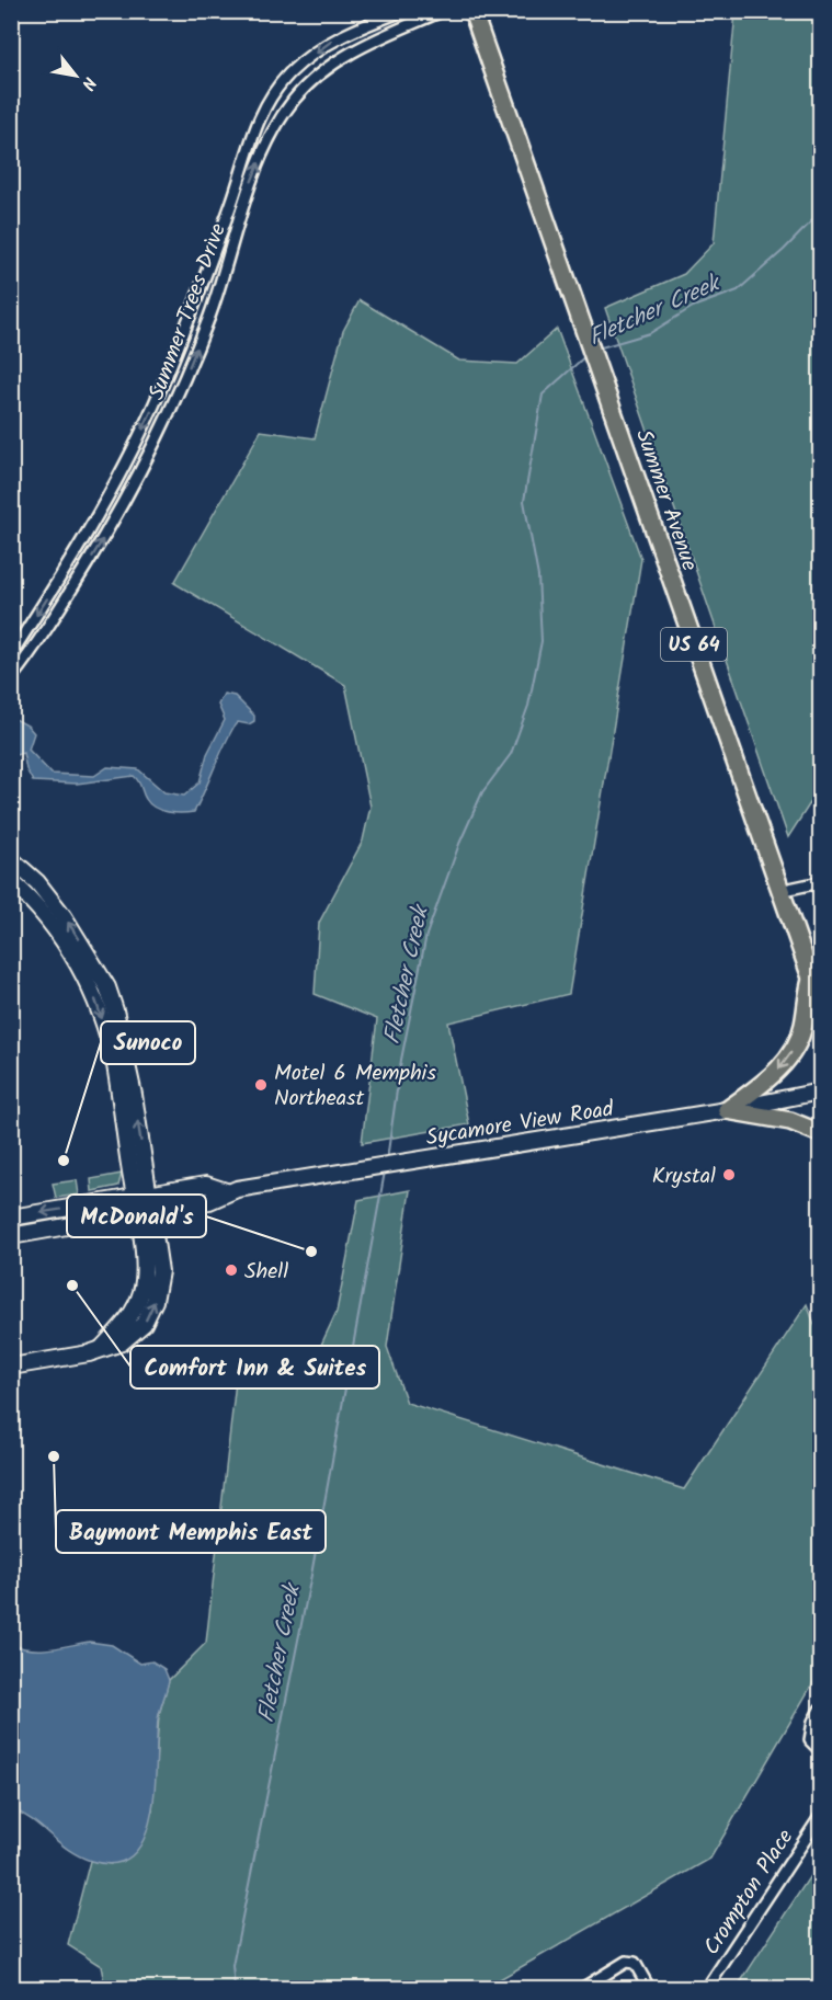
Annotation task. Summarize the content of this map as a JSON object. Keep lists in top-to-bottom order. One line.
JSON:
{"streets":{"main road":["Summer Avenue","US 64","Sycamore View Road"],"street":["Summer Trees Drive","Crompton Place"]},"water":["Fletcher Creek"],"places":["Motel 6 Memphis Northeast","Sunoco","Krystal","McDonald's","Shell","Comfort Inn & Suites","Baymont Memphis East"],"north":"bottom right"}
